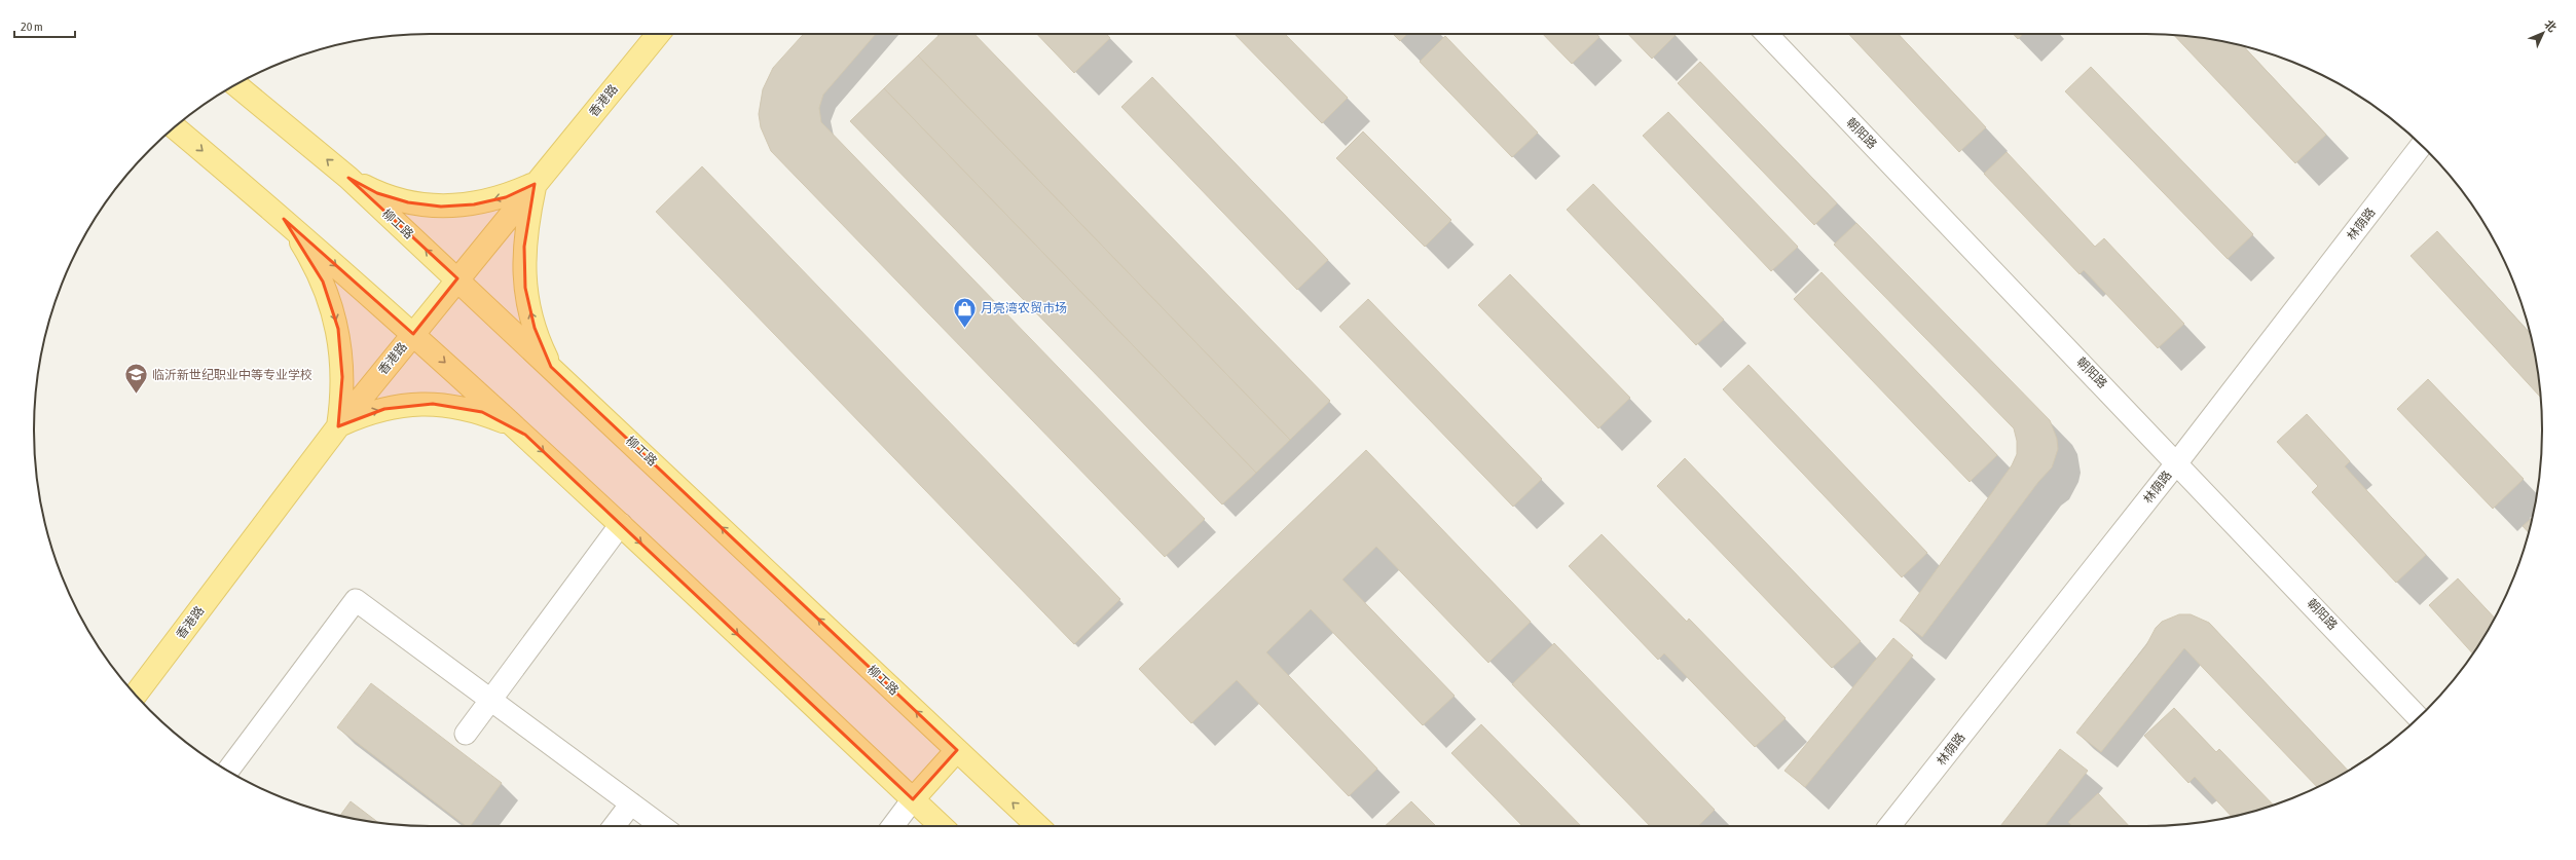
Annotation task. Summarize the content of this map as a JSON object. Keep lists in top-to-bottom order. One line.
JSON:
{"streets":{"main road":["香港路","柳工路"],"street":["朝阳路","林荫路"]},"crossings":[["香港路","柳工路"],["朝阳路","林荫路"]],"places":{"shop":["月亮湾农贸市场"],"school or university":["临沂新世纪职业中等专业学校"]},"scale_bar":"20 m","north":"top right"}
